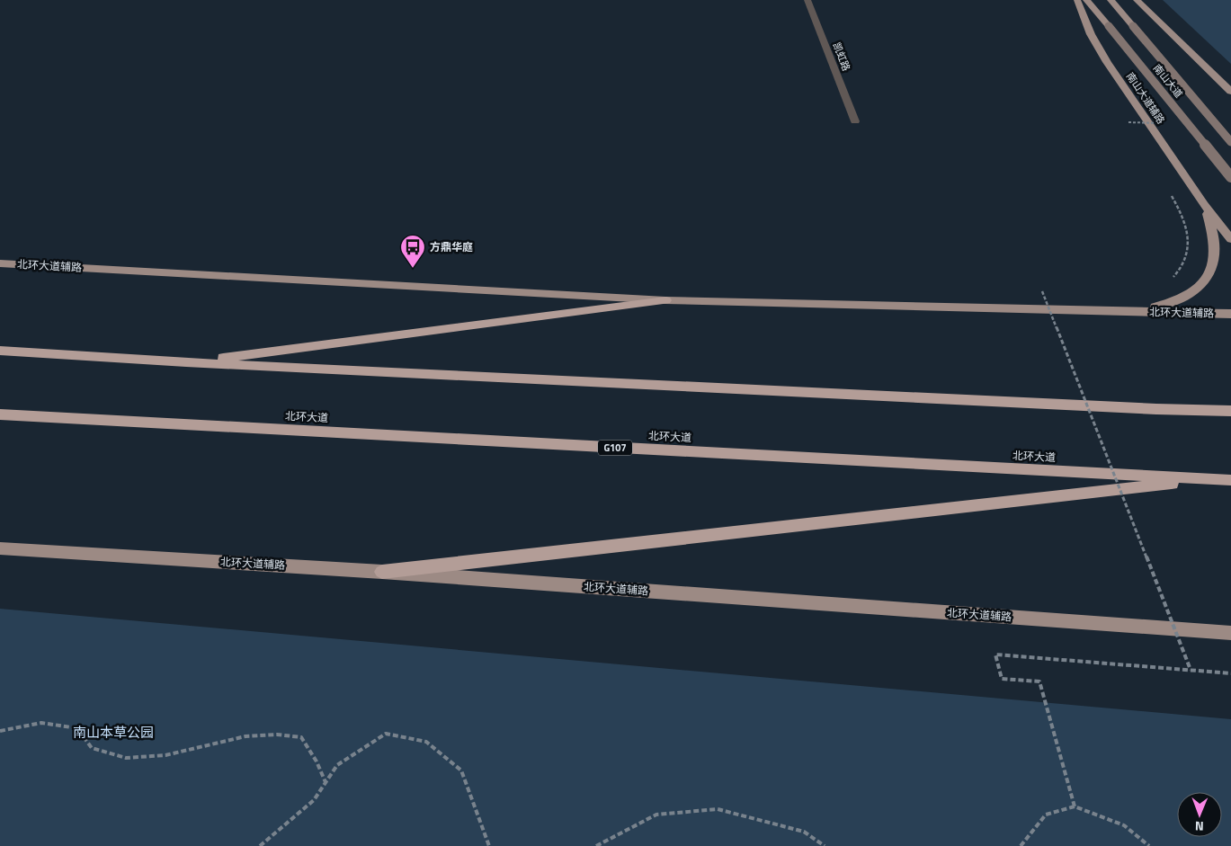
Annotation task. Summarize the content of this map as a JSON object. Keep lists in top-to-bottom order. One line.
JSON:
{"streets":{"highway":["北环大道","G107"],"main road":["南山大道","南山大道辅路","北环大道辅路"],"street":["凯虹路"]},"parks":["南山本草公园"],"places":{"bus stop":["方鼎华庭"]},"north":"bottom"}
